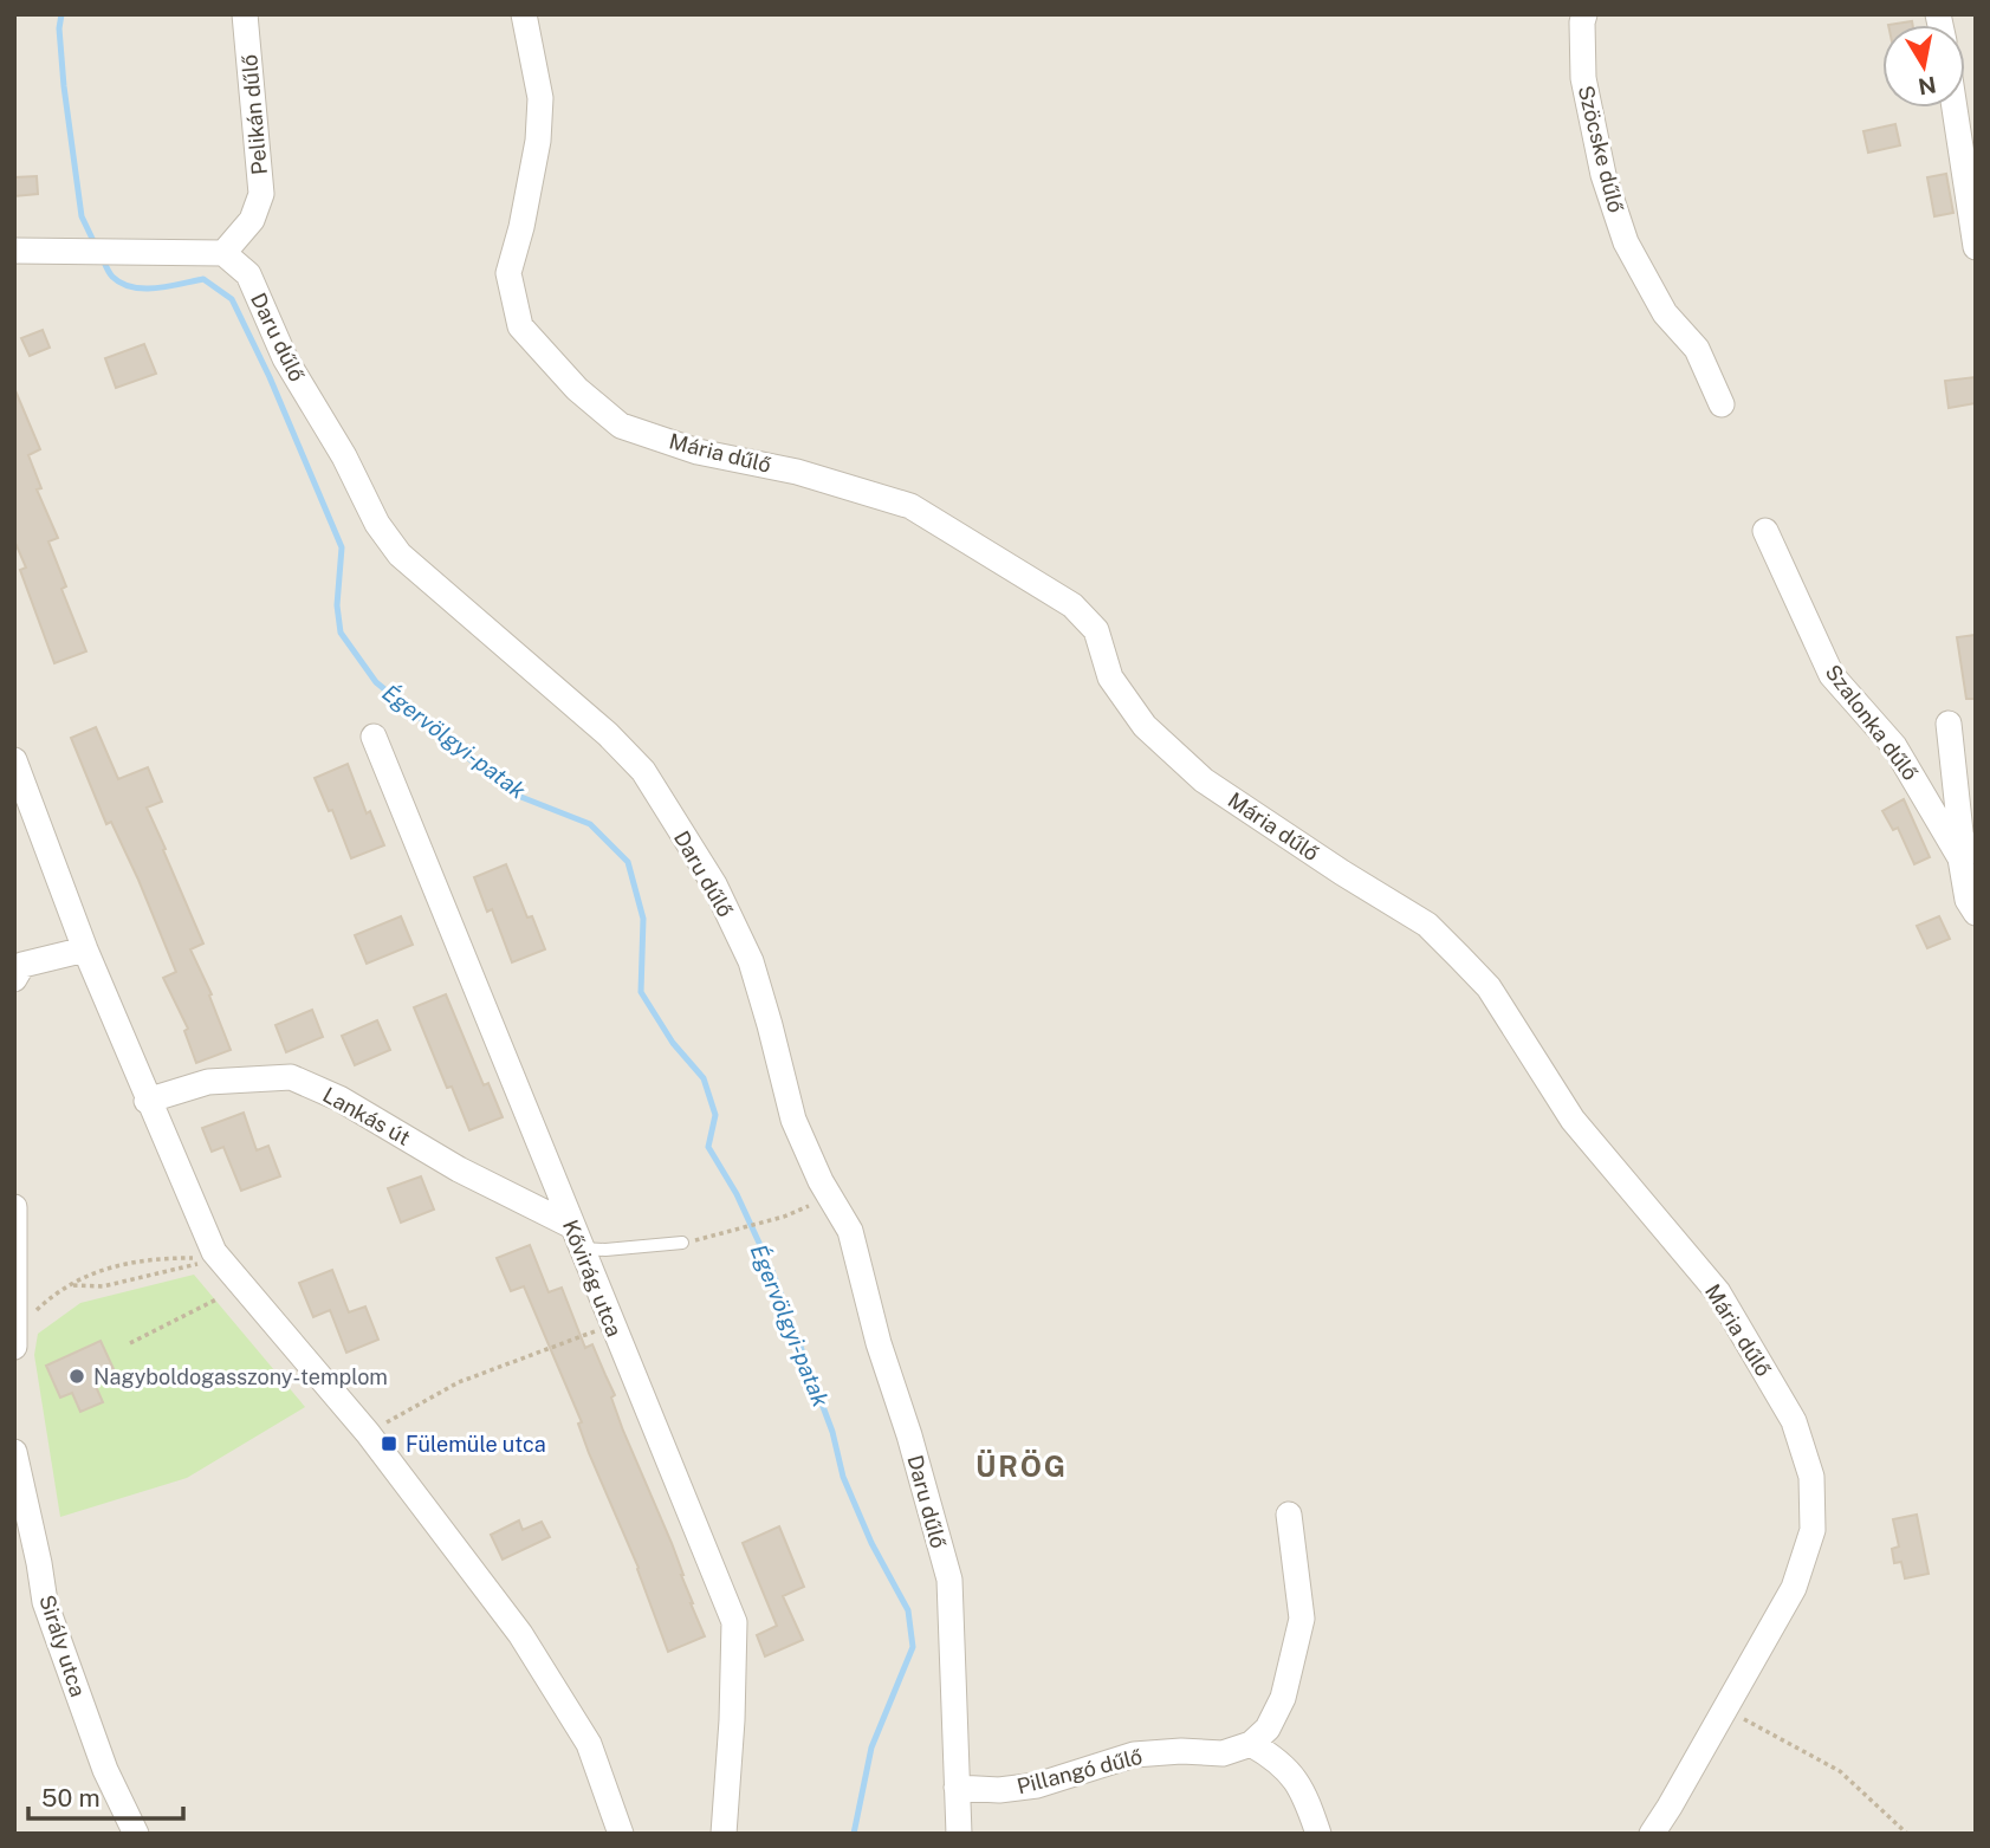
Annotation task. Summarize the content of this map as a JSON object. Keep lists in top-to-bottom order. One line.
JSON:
{"streets":{"street":["Pelikán dűlő","Szöcske dűlő","Daru dűlő","Mária dűlő","Szalonka dűlő","Lankás út","Kővirág utca","Sirály utca","Pillangó dűlő"]},"crossings":[["Pelikán dűlő","Daru dűlő"],["Daru dűlő","Pillangó dűlő"],["Lankás út","Kővirág utca"]],"districts":["ÜRÖG"],"water":["Égervölgyi-patak"],"places":{"other":["Nagyboldogasszony-templom"],"transit":["Fülemüle utca"]},"scale_bar":"50 m","north":"bottom"}
